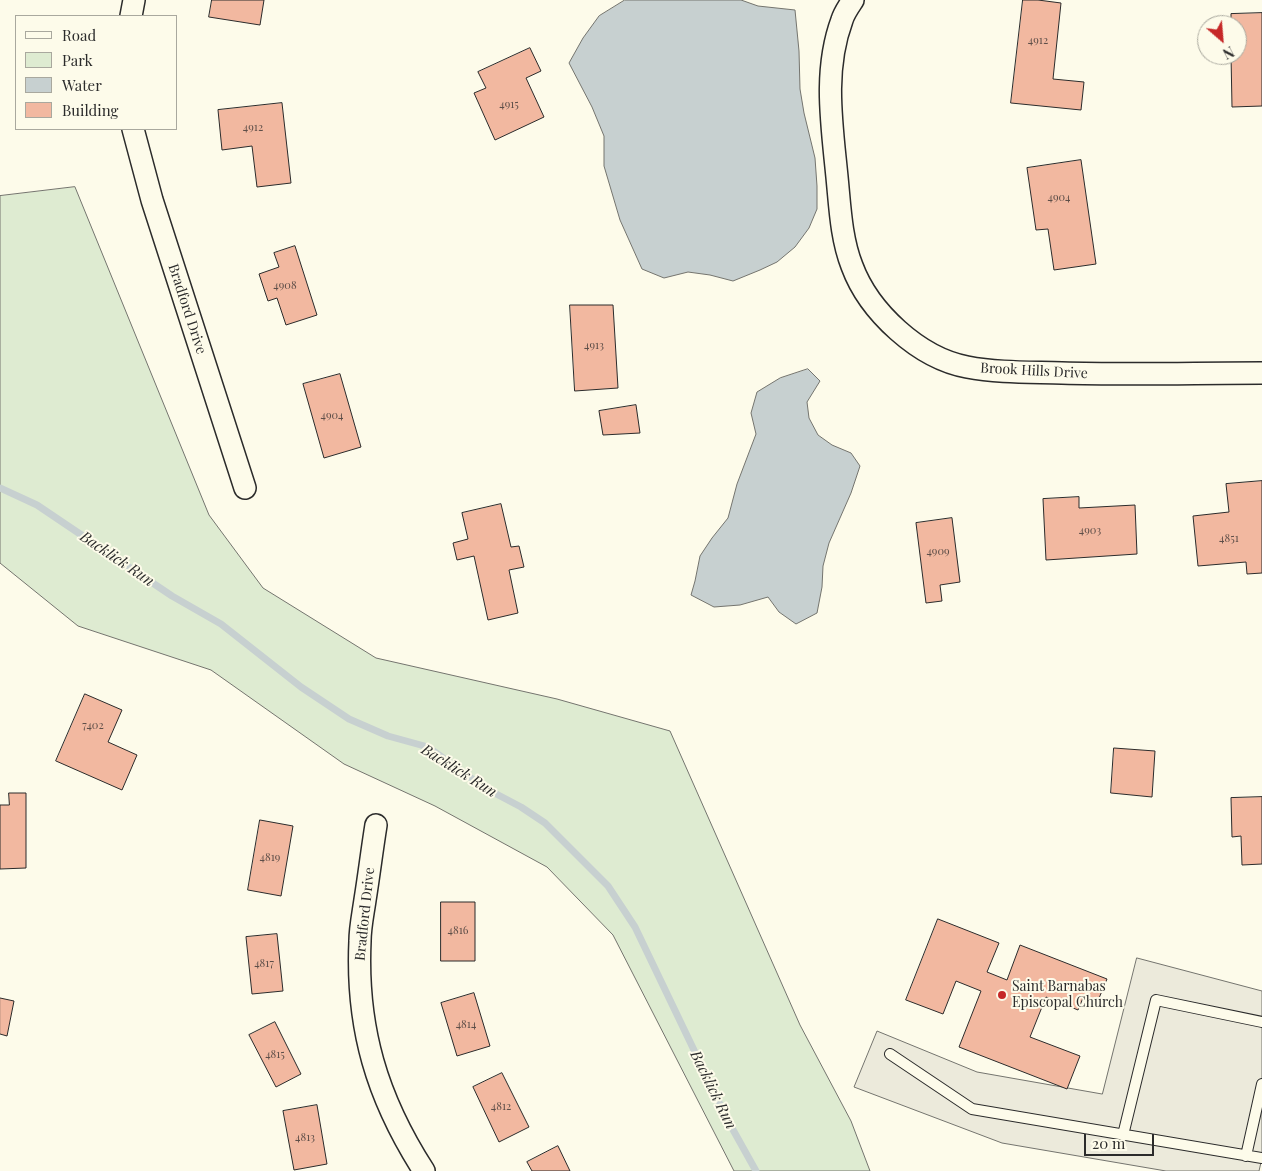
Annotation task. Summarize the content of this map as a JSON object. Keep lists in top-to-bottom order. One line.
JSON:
{"streets":{"street":["Bradford Drive","Brook Hills Drive"]},"water":["Backlick Run"],"places":["Saint Barnabas Episcopal Church"],"house_numbers":["4912","4915","4912","4904","4908","4913","4904","4903","4851","4909","7402","4819","4816","4817","4814","4815","4812","4813"],"legend":["Road","Park","Water","Building"],"scale_bar":"20 m","north":"bottom right"}
